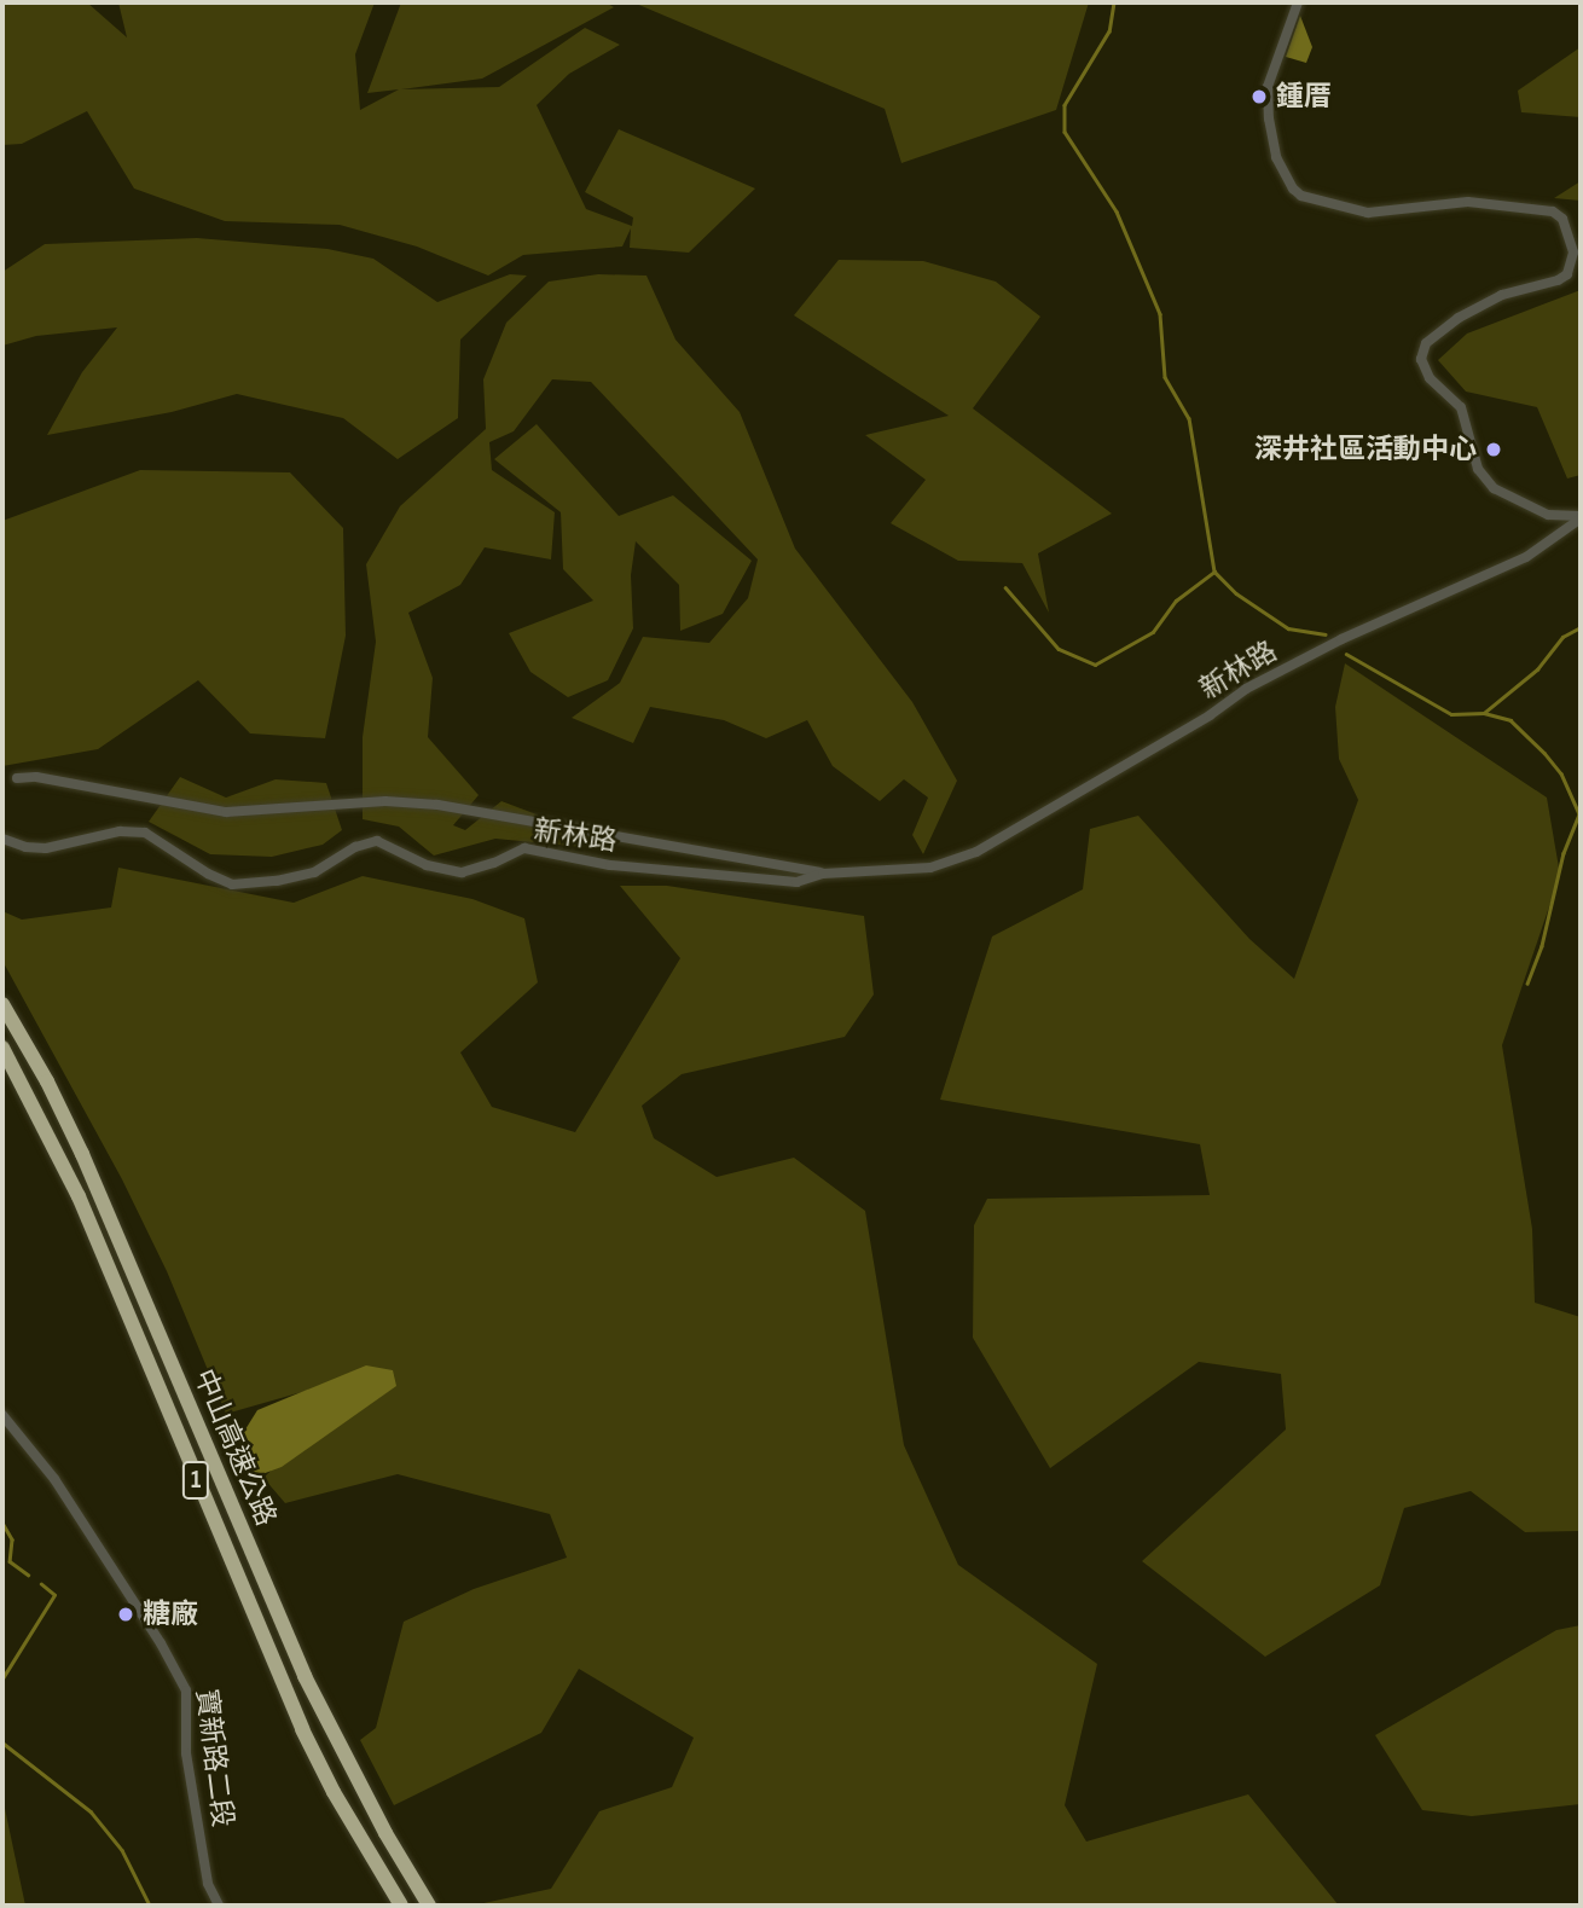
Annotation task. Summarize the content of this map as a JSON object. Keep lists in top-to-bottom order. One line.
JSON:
{"streets":{"highway":["中山高速公路","1"],"street":["新林路","寶新路二段"]},"places":["鍾厝","深井社區活動中心","糖廠"]}
